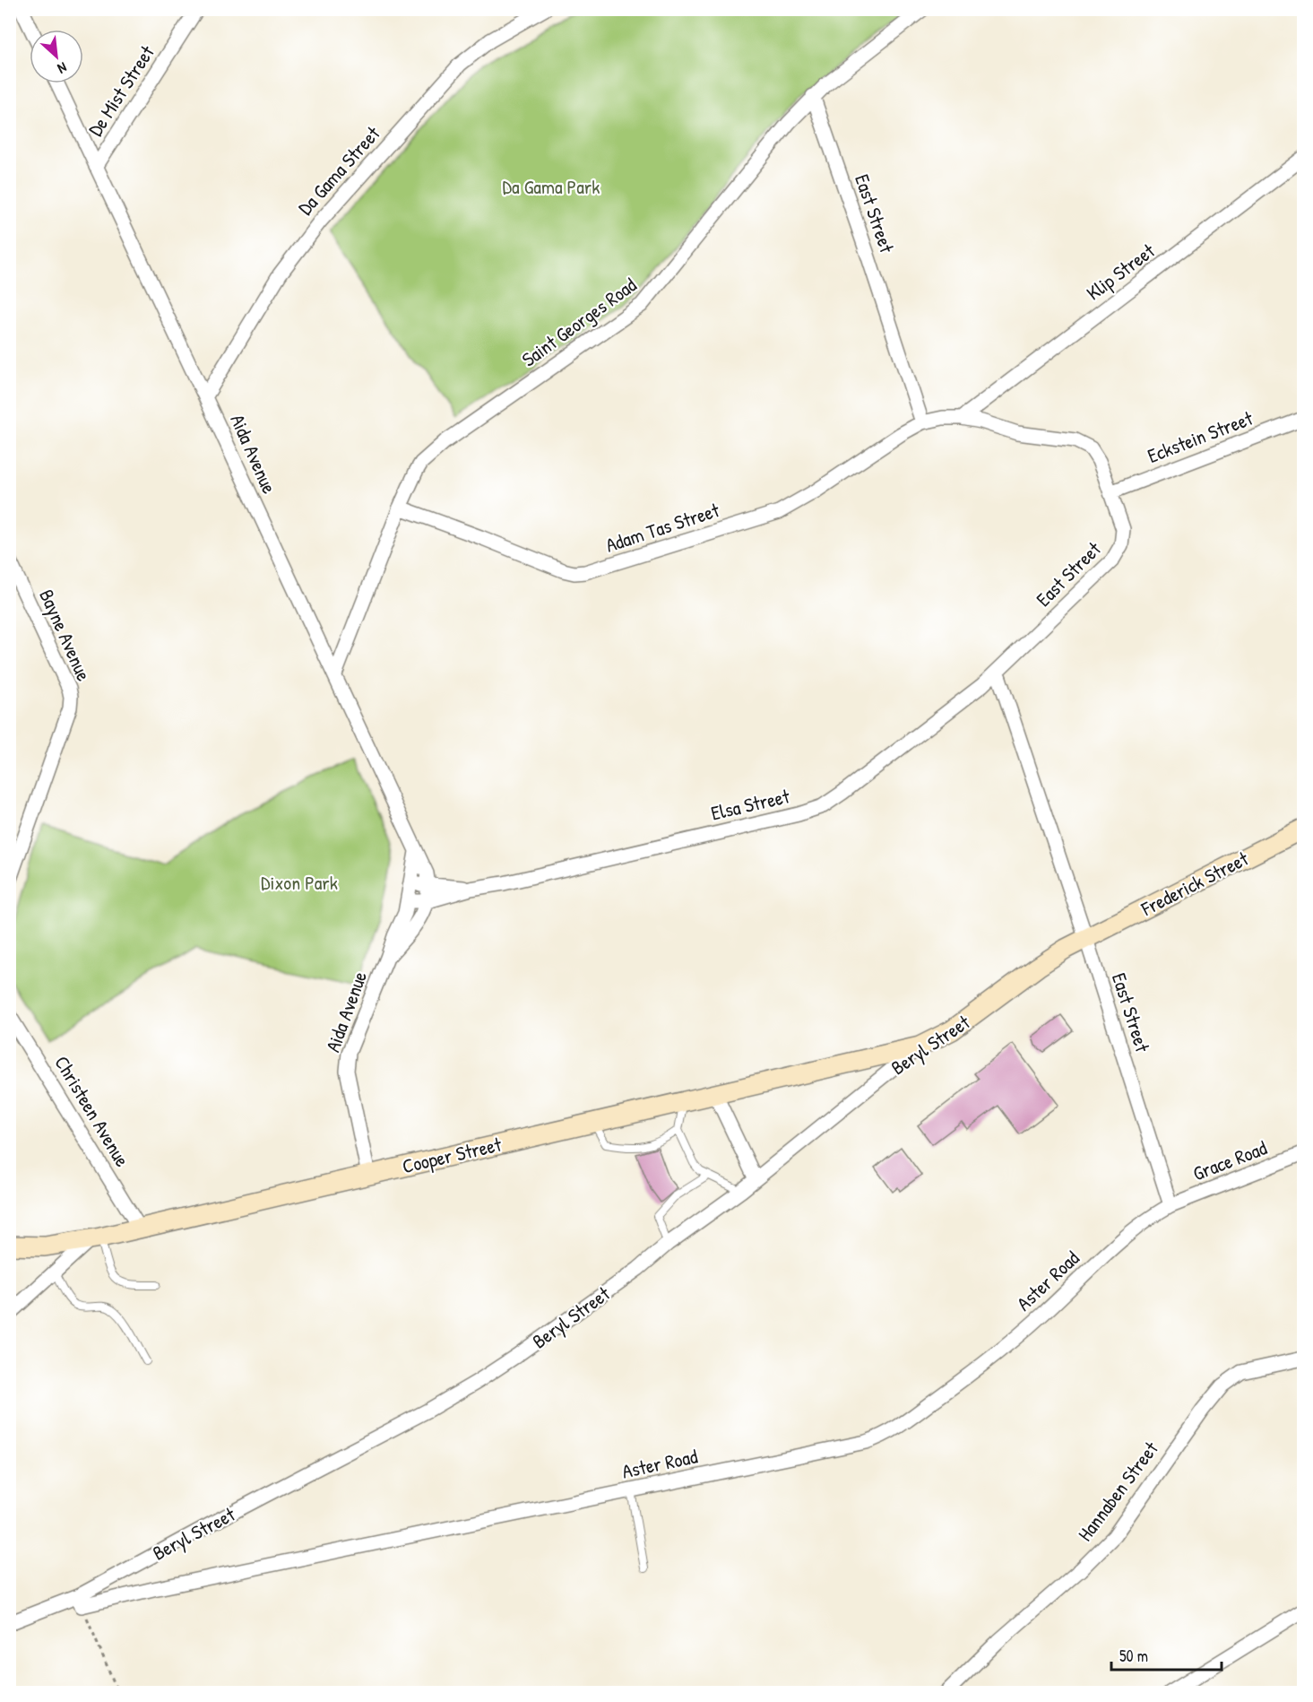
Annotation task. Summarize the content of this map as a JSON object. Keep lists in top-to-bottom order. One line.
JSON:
{"streets":{"main road":["Frederick Street","Beryl Street","Cooper Street"],"street":["De Mist Street","Da Gama Street","East Street","Klip Street","Saint Georges Road","Eckstein Street","Aida Avenue","Adam Tas Street","Bayne Avenue","Elsa Street","Christeen Avenue","Grace Road","Aster Road","Hannaben Street"]},"crossings":[["De Mist Street","Aida Avenue"],["Da Gama Street","Aida Avenue"],["East Street","Klip Street"],["East Street","Saint Georges Road"],["East Street","Eckstein Street"],["East Street","Adam Tas Street"],["East Street","Elsa Street"],["East Street","Frederick Street"],["East Street","Beryl Street"],["East Street","Grace Road"],["East Street","Aster Road"],["Saint Georges Road","Aida Avenue"],["Saint Georges Road","Adam Tas Street"],["Aida Avenue","Elsa Street"],["Aida Avenue","Cooper Street"],["Frederick Street","Beryl Street"],["Beryl Street","Cooper Street"],["Beryl Street","Aster Road"],["Christeen Avenue","Cooper Street"],["Grace Road","Aster Road"]],"parks":["Da Gama Park","Dixon Park"],"scale_bar":"50 m","north":"bottom right"}
